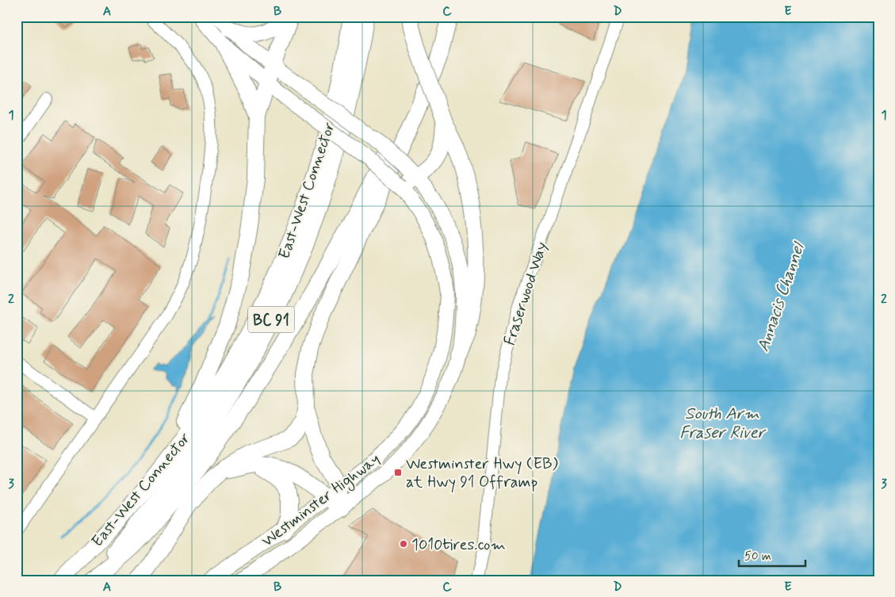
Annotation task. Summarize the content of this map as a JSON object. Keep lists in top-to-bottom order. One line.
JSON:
{"streets":{"highway":["East-West Connector","BC 91"],"main road":["Westminster Highway"],"street":["Fraserwood Way"]},"water":["Annacis Channel","South Arm Fraser River"],"places":{"transit":["Westminster Hwy (EB) at Hwy 91 Offramp"],"other":["1010tires.com"]},"scale_bar":"50 m","grid":{"columns":["A","B","C","D","E"],"rows":["1","2","3"]}}
